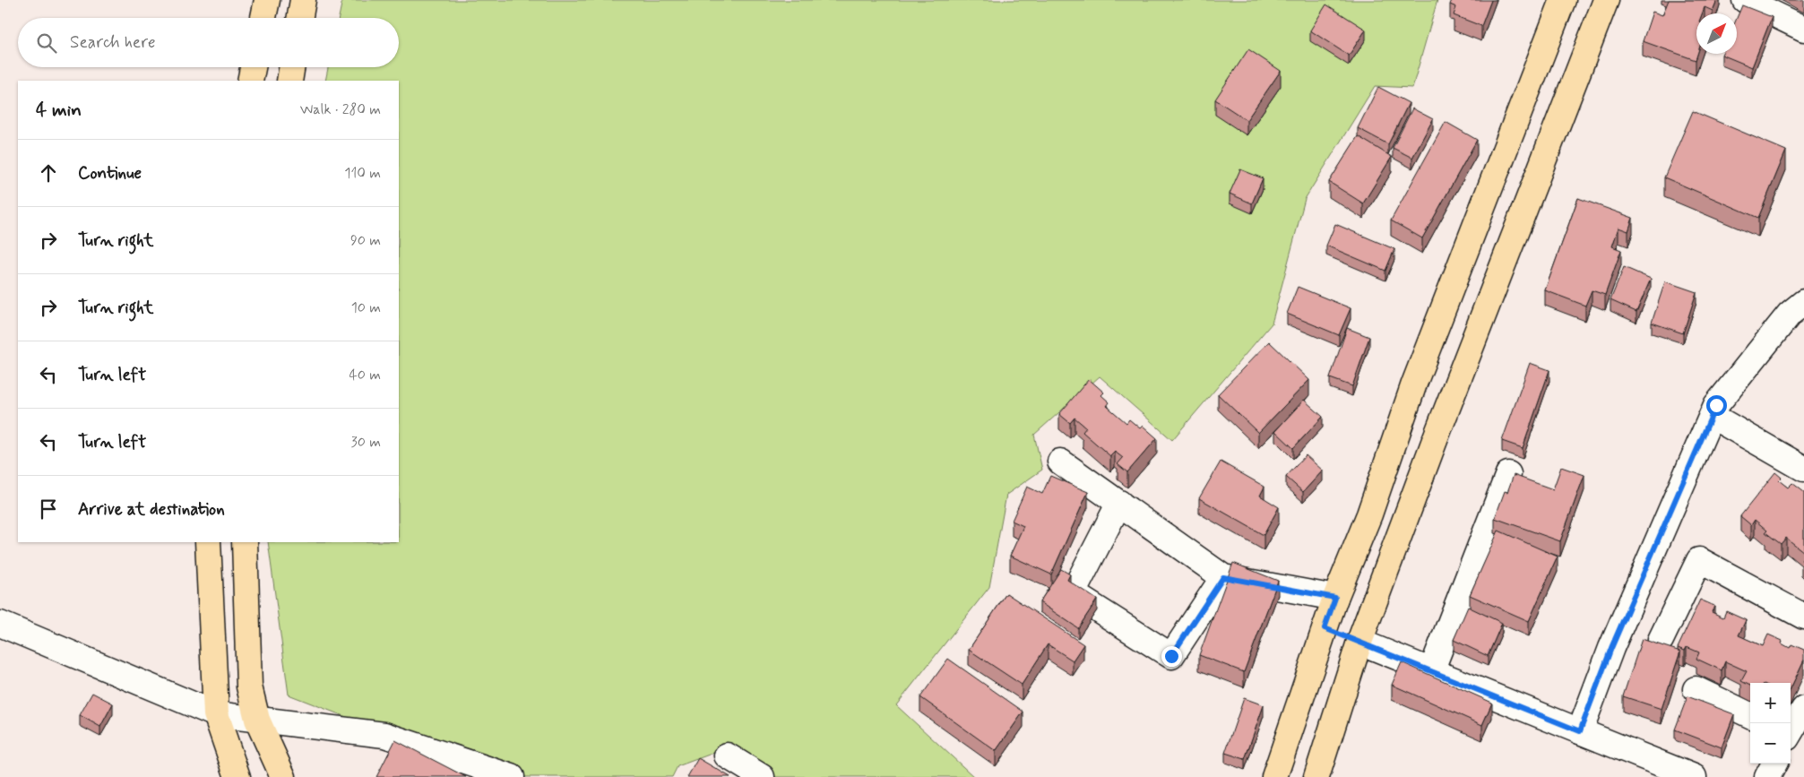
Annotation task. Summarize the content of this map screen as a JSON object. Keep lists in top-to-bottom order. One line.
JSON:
{"north":"top right","page":{"search":"Search here","heading":["4 min","Walk · 280 m"],"list":[["Continue","110 m"],["Turn right","90 m"],["Turn right","10 m"],["Turn left","40 m"],["Turn left","30 m"],"Arrive at destination"],"map_buttons":["+","−"]}}
